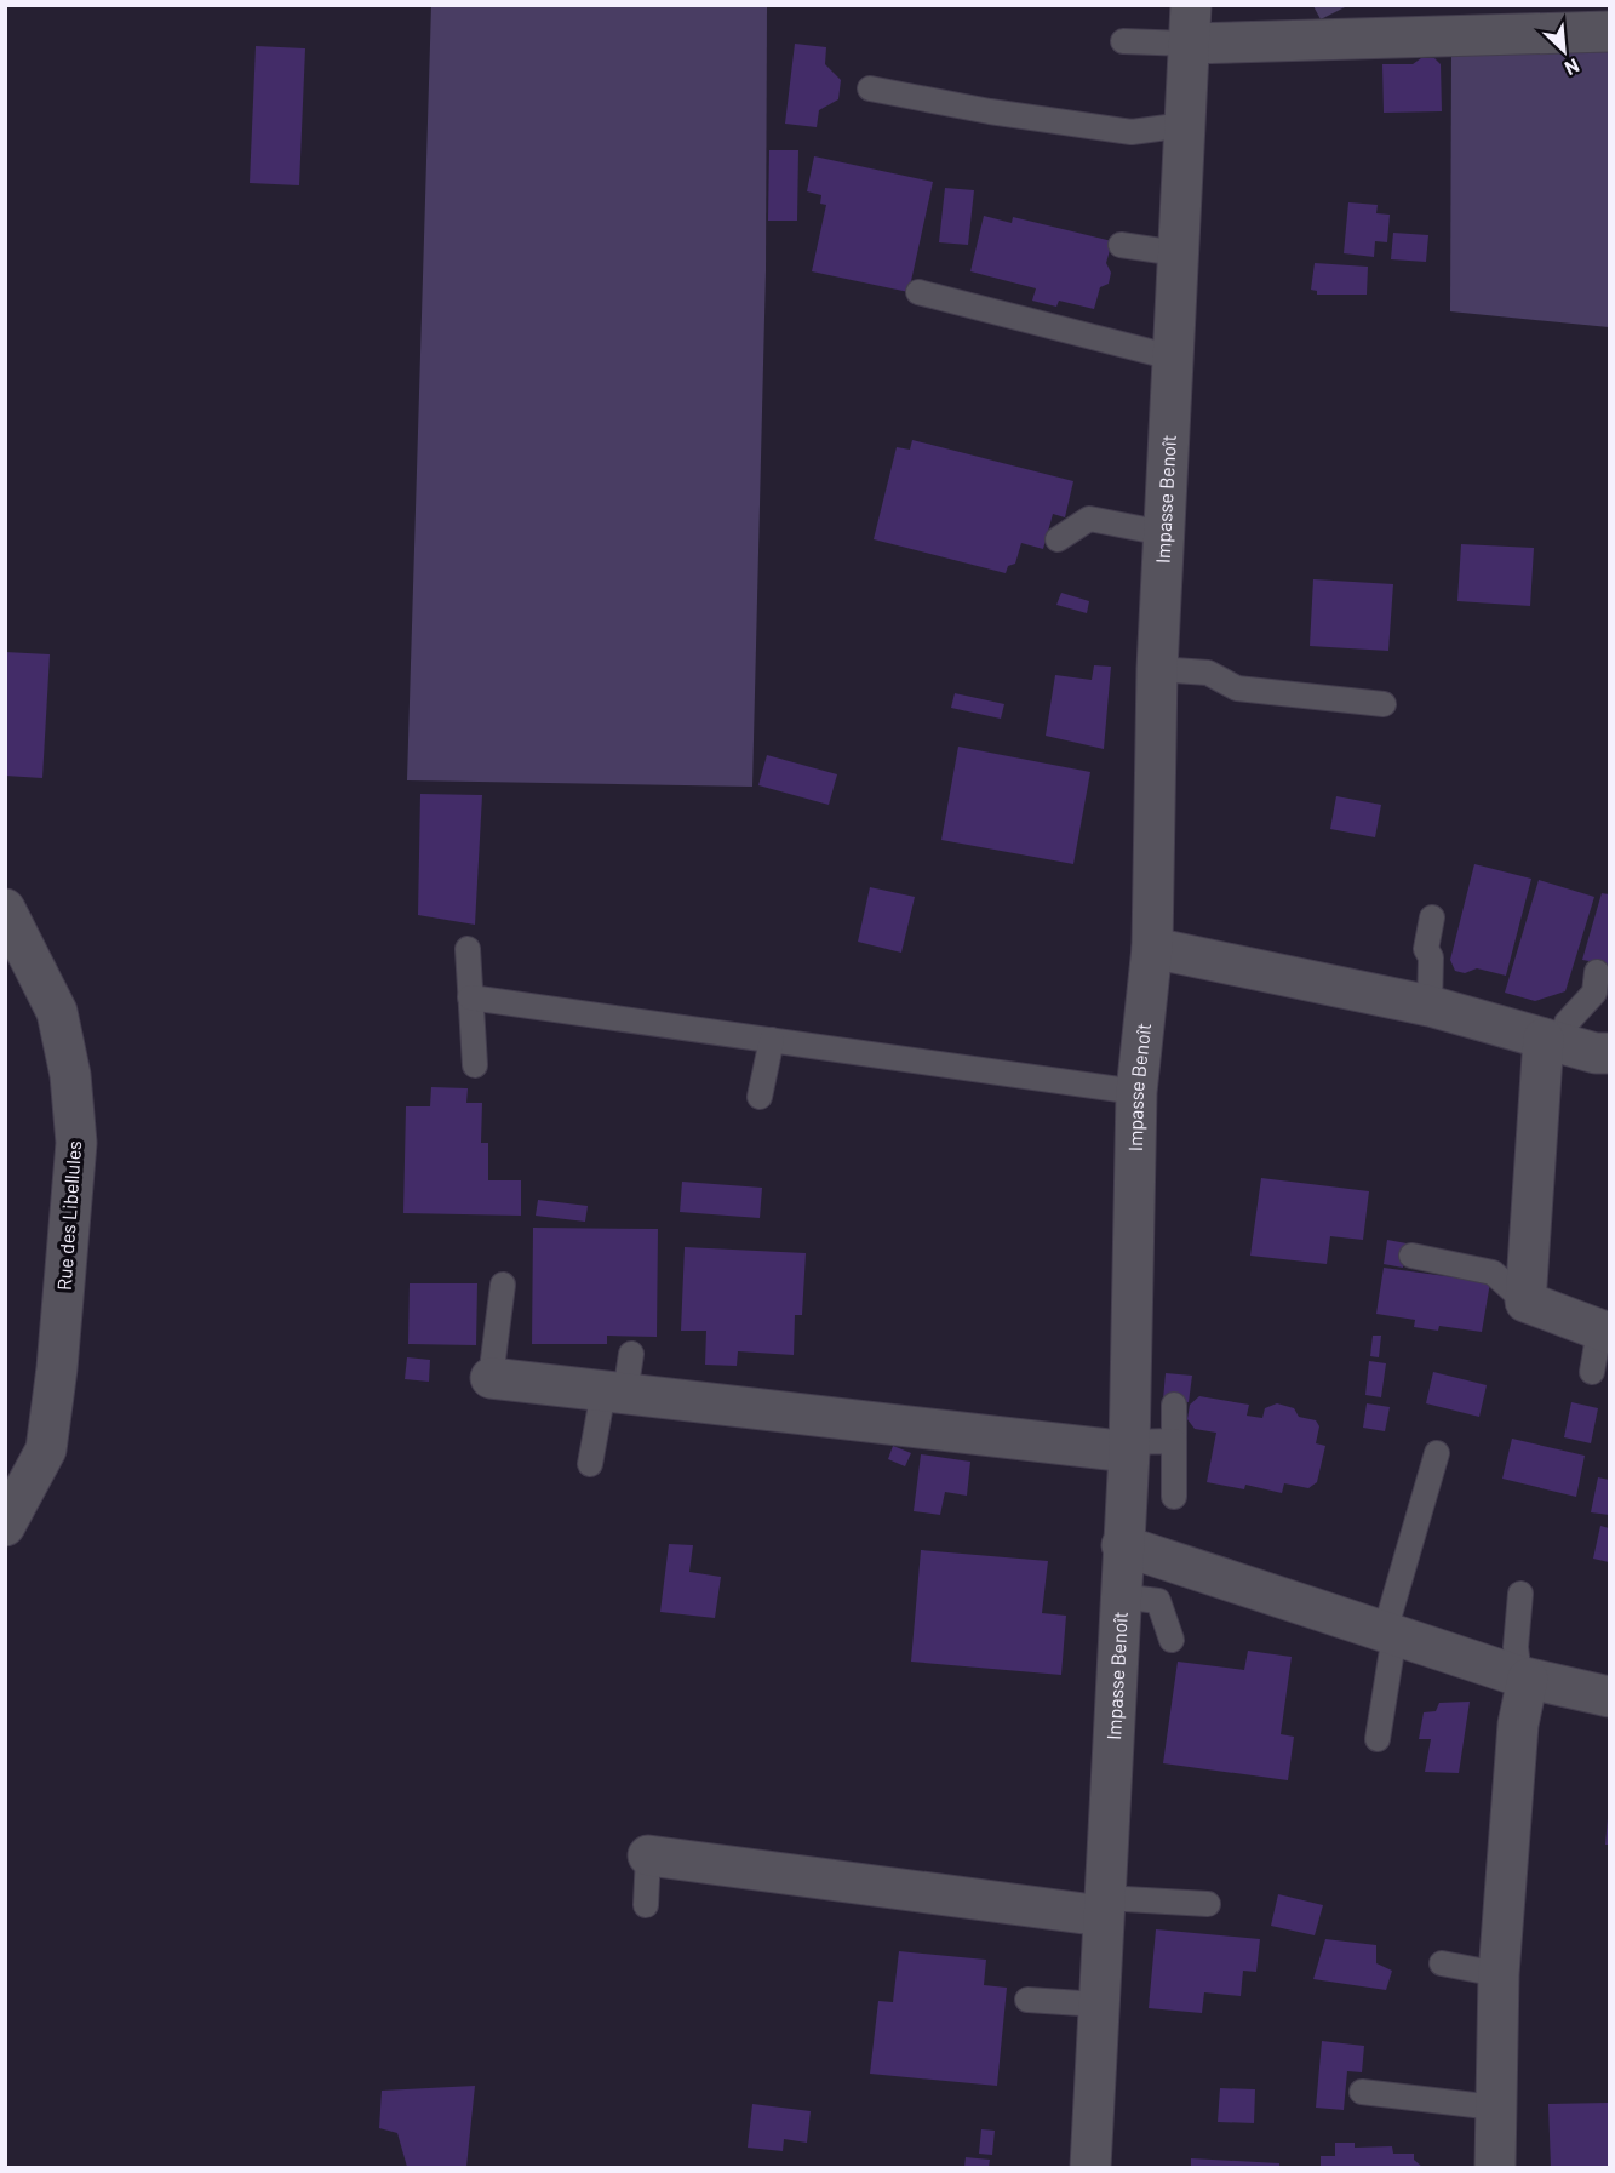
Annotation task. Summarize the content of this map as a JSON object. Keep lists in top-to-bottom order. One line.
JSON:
{"streets":{"street":["Impasse Benoît","Rue des Libellules"]},"north":"bottom right"}
